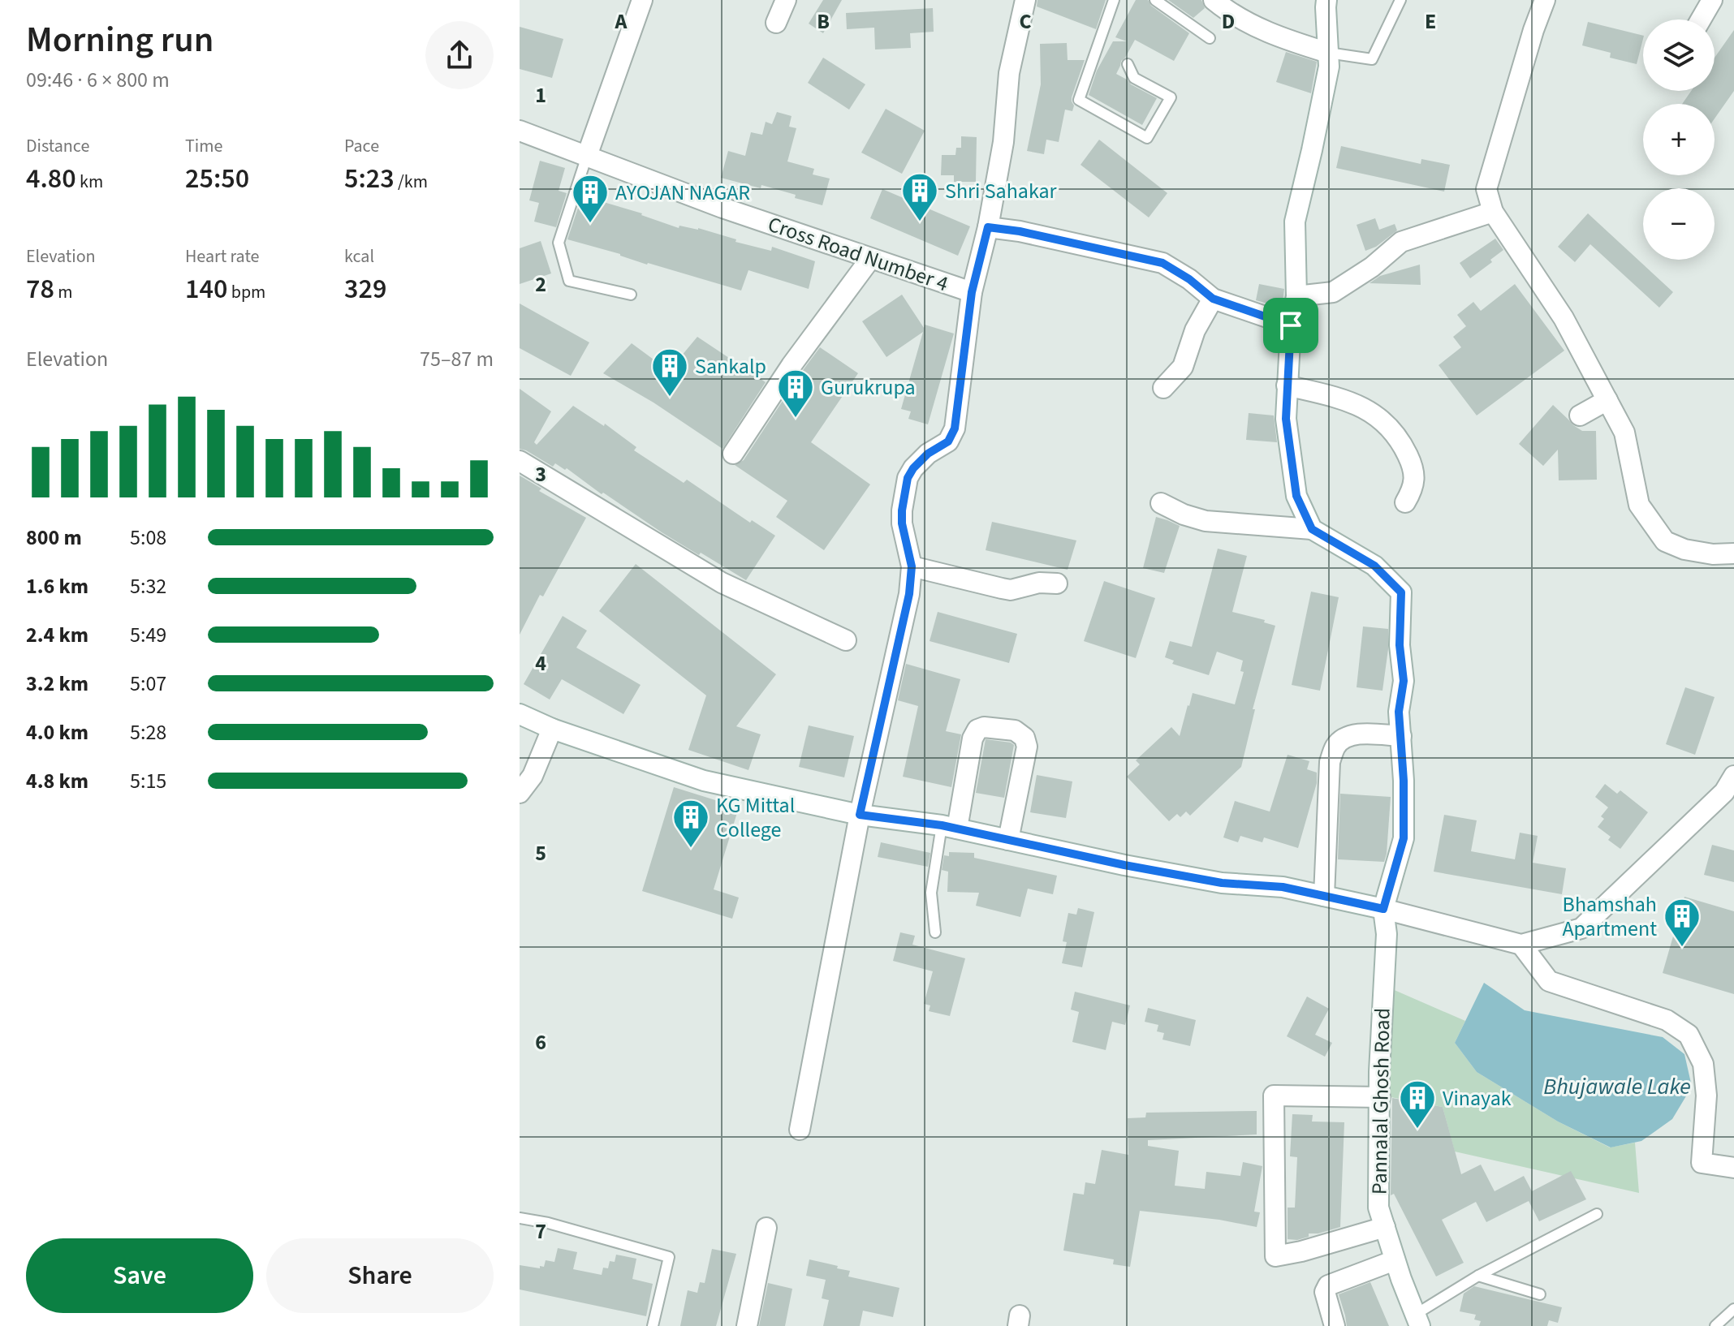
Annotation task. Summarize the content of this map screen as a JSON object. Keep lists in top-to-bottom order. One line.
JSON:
{"streets":{"street":["Cross Road Number 4","Pannalal Ghosh Road"]},"water":["Bhujawale Lake"],"places":{"building":["Shri Sahakar","AYOJAN NAGAR","Sankalp","Gurukrupa","KG Mittal College","Bhamshah Apartment","Vinayak"]},"page":{"heading":["Morning run","09:46 · 6 × 800 m"],"map_buttons":["+","−"],"stats":[["Distance","4.80 km"],["Time","25:50"],["Pace","5:23 /km"],["Elevation","78 m"],["Heart rate","140 bpm"],["kcal","329"]],"chart":["Elevation","75–87 m"],"list":[{"name":"800 m","note":"5:08"},{"name":"1.6 km","note":"5:32"},{"name":"2.4 km","note":"5:49"},{"name":"3.2 km","note":"5:07"},{"name":"4.0 km","note":"5:28"},{"name":"4.8 km","note":"5:15"}],"buttons":["Save","Share"]},"grid":{"columns":["A","B","C","D","E"],"rows":["1","2","3","4","5","6","7"]}}
